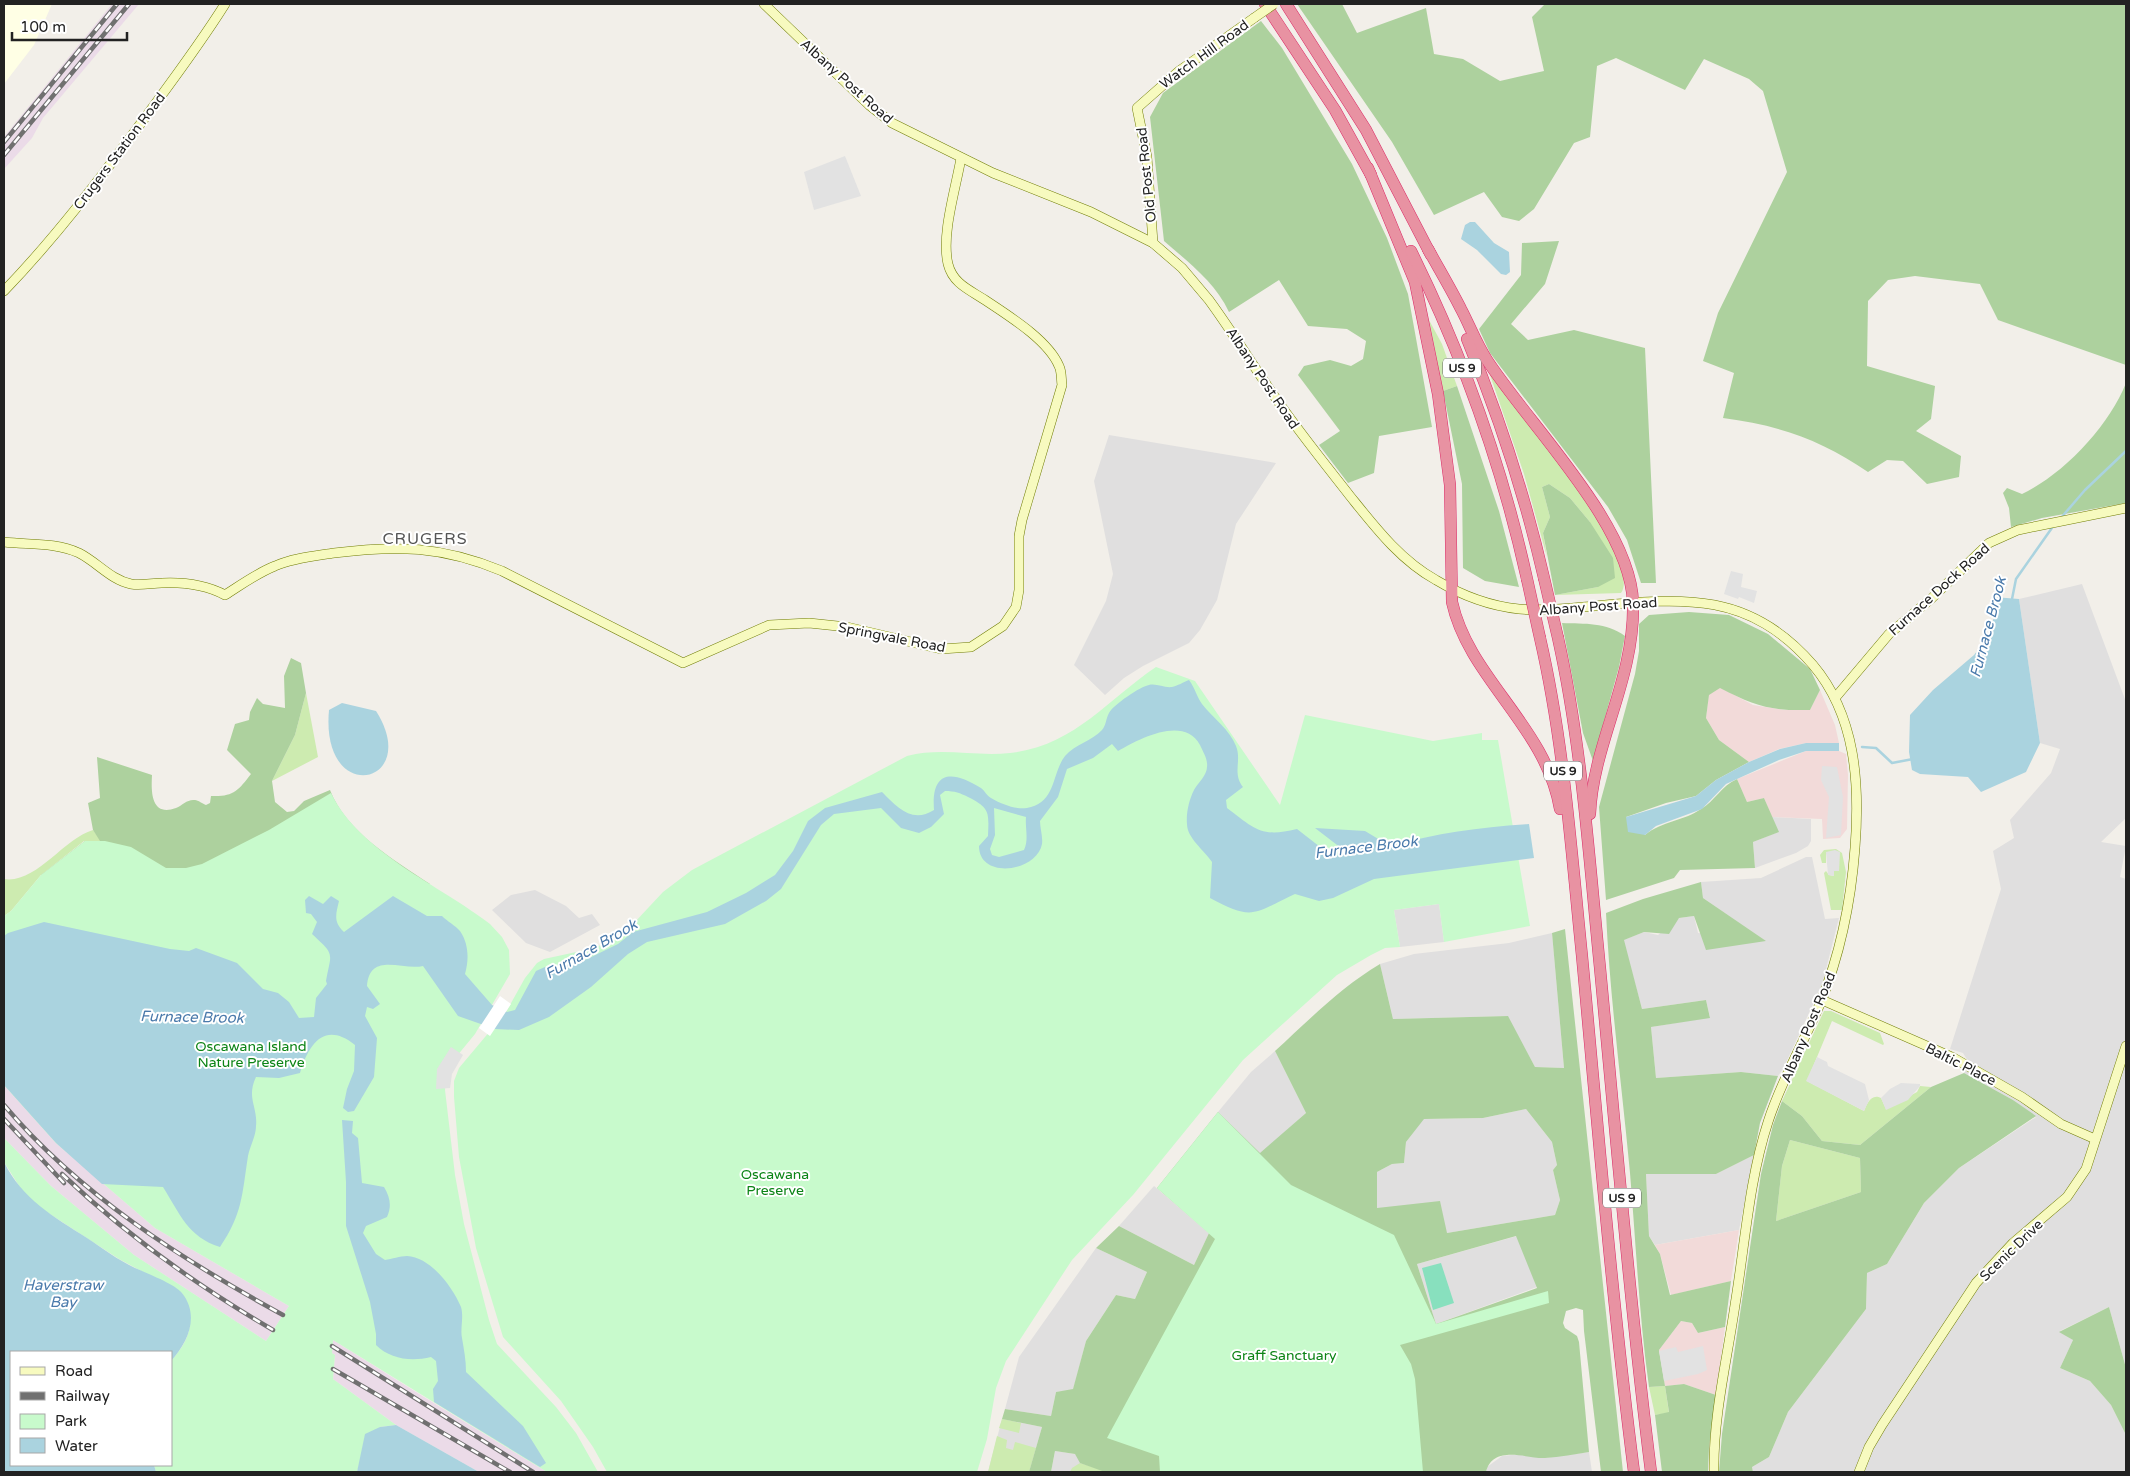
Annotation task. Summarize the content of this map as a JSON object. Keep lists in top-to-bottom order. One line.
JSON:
{"streets":{"highway":["US 9"],"street":["Watch Hill Road","Albany Post Road","Crugers Station Road","Old Post Road","Furnace Dock Road","Springvale Road","Baltic Place","Scenic Drive"]},"crossings":[["Watch Hill Road","Old Post Road"],["Albany Post Road","Old Post Road"],["Albany Post Road","Furnace Dock Road"],["Albany Post Road","Springvale Road"],["Albany Post Road","Baltic Place"],["Baltic Place","Scenic Drive"]],"districts":["CRUGERS"],"water":["Furnace Brook","Haverstraw Bay"],"parks":["Oscawana Island Nature Preserve","Oscawana Preserve","Graff Sanctuary"],"legend":["Road","Railway","Park","Water"],"scale_bar":"100 m"}
